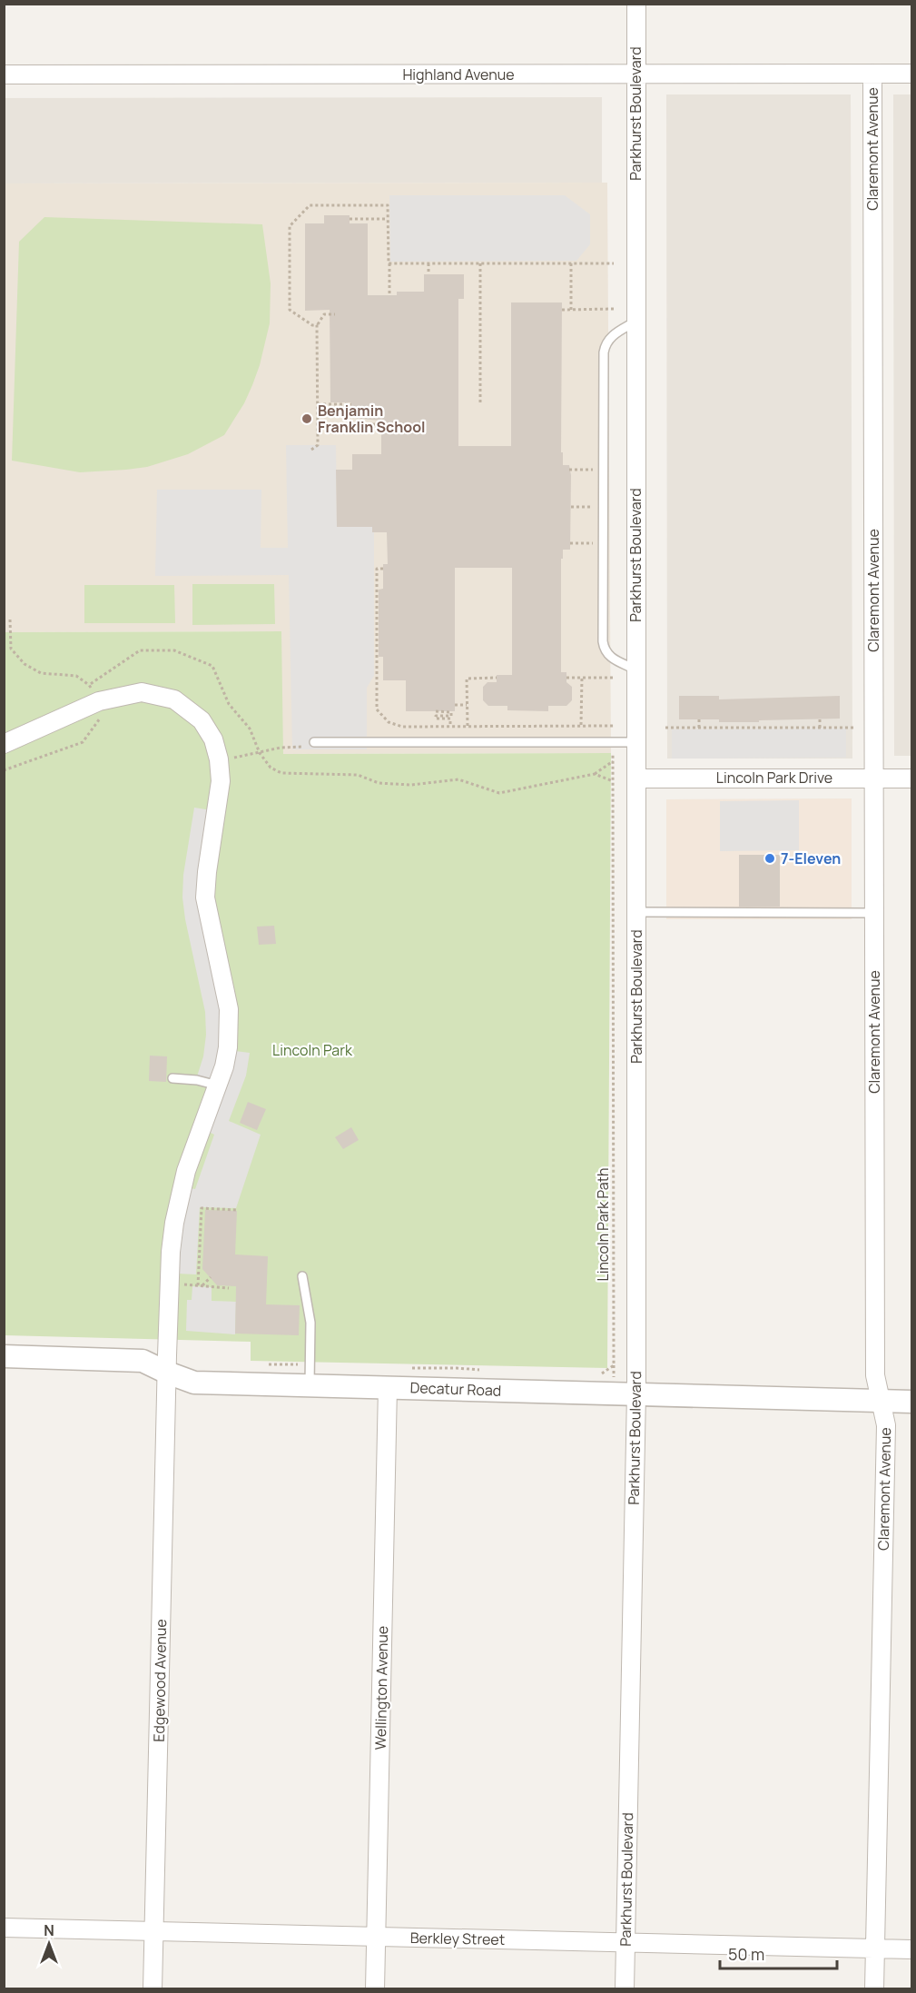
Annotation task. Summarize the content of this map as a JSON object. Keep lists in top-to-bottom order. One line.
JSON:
{"streets":{"street":["Highland Avenue","Parkhurst Boulevard","Claremont Avenue","Lincoln Park Drive","Decatur Road","Edgewood Avenue","Wellington Avenue","Berkley Street"],"path":["Lincoln Park Path"]},"crossings":[["Highland Avenue","Parkhurst Boulevard"],["Highland Avenue","Claremont Avenue"],["Parkhurst Boulevard","Lincoln Park Drive"],["Parkhurst Boulevard","Decatur Road"],["Parkhurst Boulevard","Berkley Street"],["Claremont Avenue","Lincoln Park Drive"],["Claremont Avenue","Decatur Road"],["Claremont Avenue","Berkley Street"],["Decatur Road","Edgewood Avenue"],["Decatur Road","Wellington Avenue"],["Edgewood Avenue","Berkley Street"],["Wellington Avenue","Berkley Street"]],"parks":["Lincoln Park"],"places":["Benjamin Franklin School","7-Eleven"],"scale_bar":"50 m","north":"top"}
